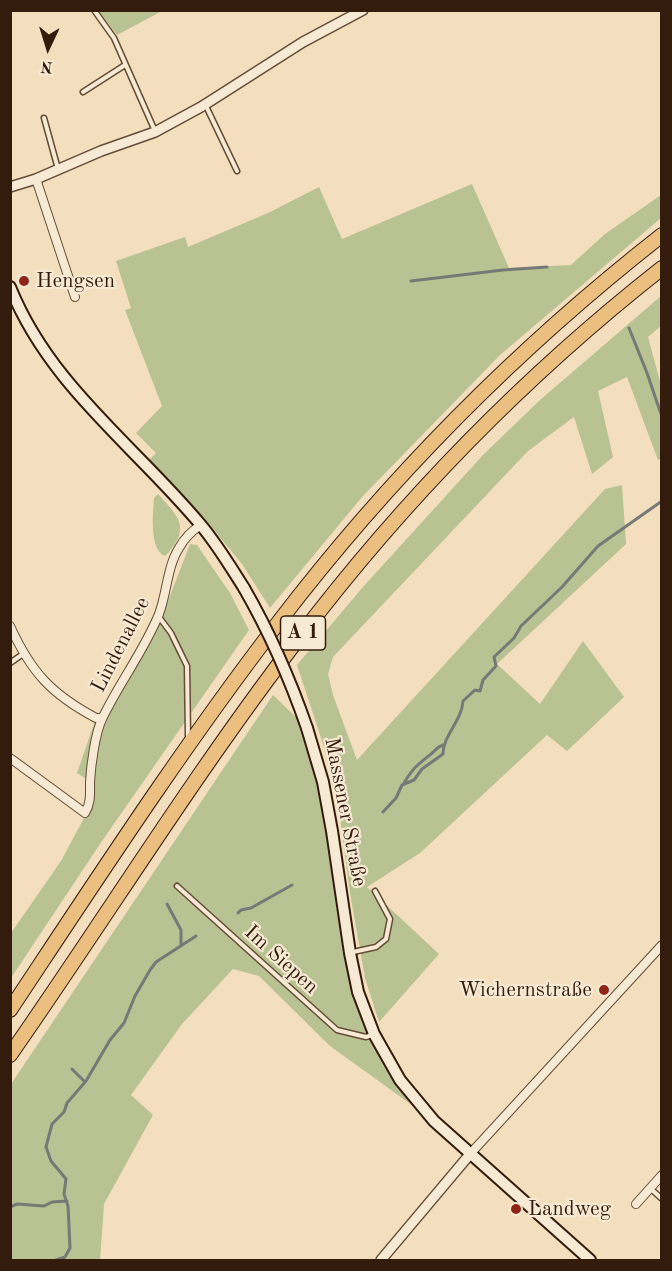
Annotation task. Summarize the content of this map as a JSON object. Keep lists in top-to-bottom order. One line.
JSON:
{"streets":{"highway":["A 1"],"main road":["Massener Straße"],"street":["Lindenallee"],"lane":["Im Siepen"]},"crossings":[["Lindenallee","Massener Straße"],["Massener Straße","Im Siepen"]],"places":["Hengsen","Wichernstraße","Landweg"],"north":"bottom"}
